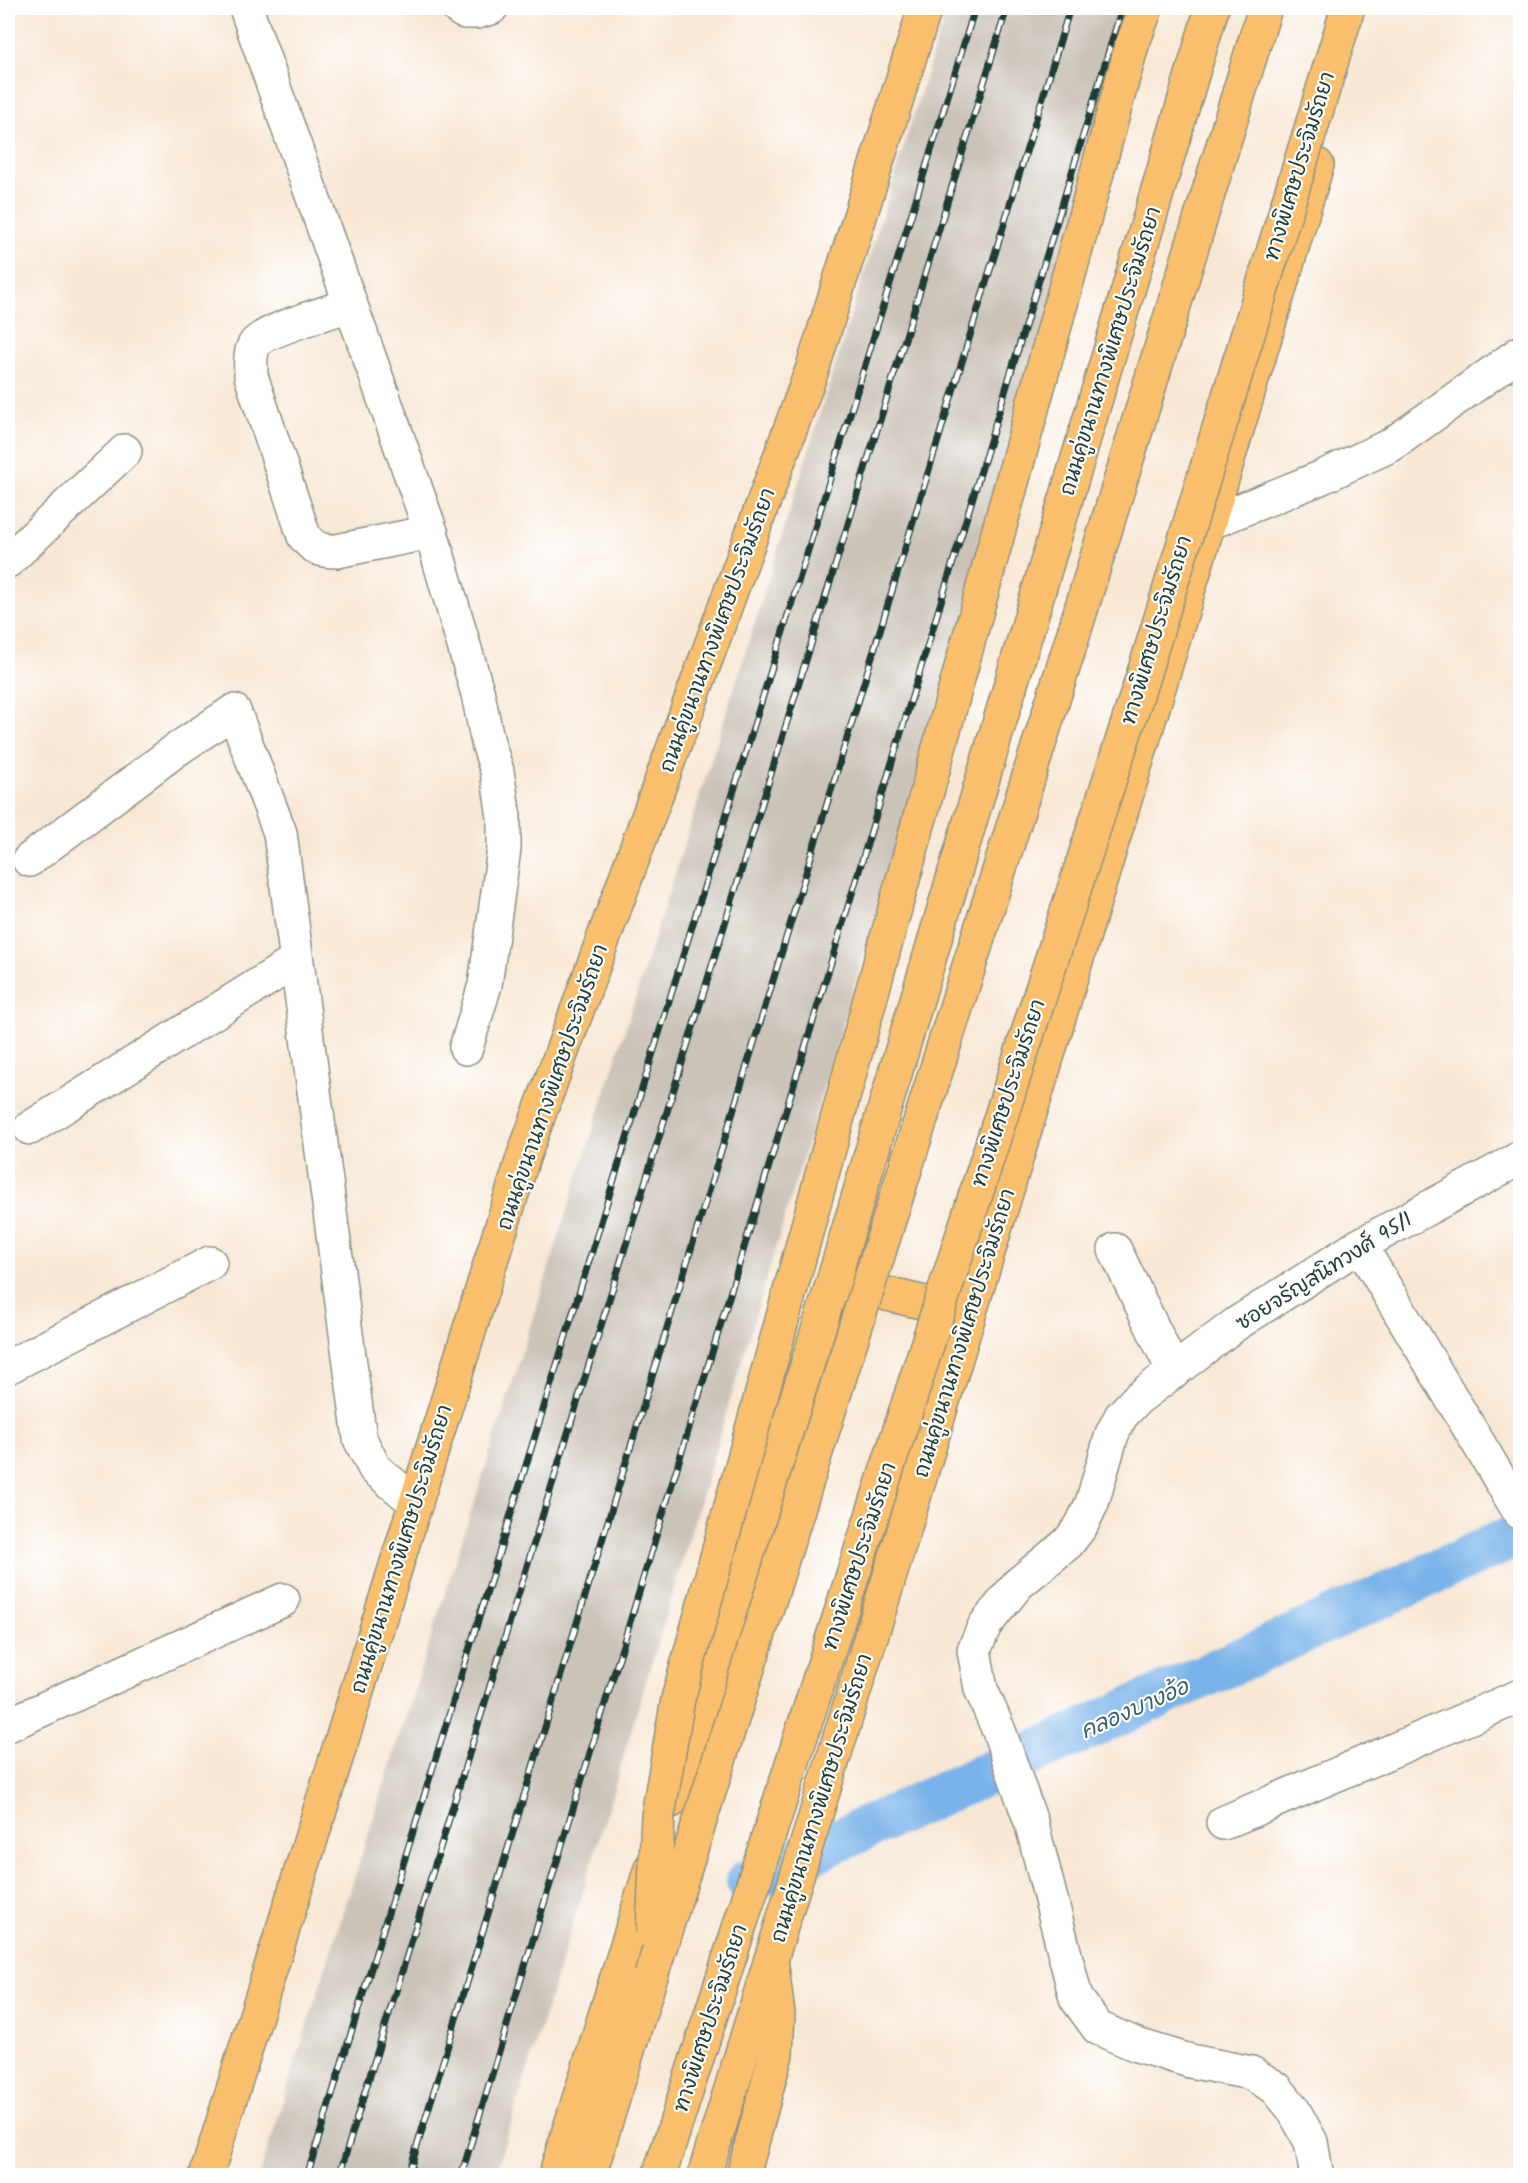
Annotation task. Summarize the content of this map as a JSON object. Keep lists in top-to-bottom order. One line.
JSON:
{"streets":{"main road":["ทางพิเศษประจิมรัถยา","ถนนคู่ขนานทางพิเศษประจิมรัถยา"],"street":["ซอยจรัญสนิทวงศ์ 95/1"]},"water":["คลองบางอ้อ"]}
